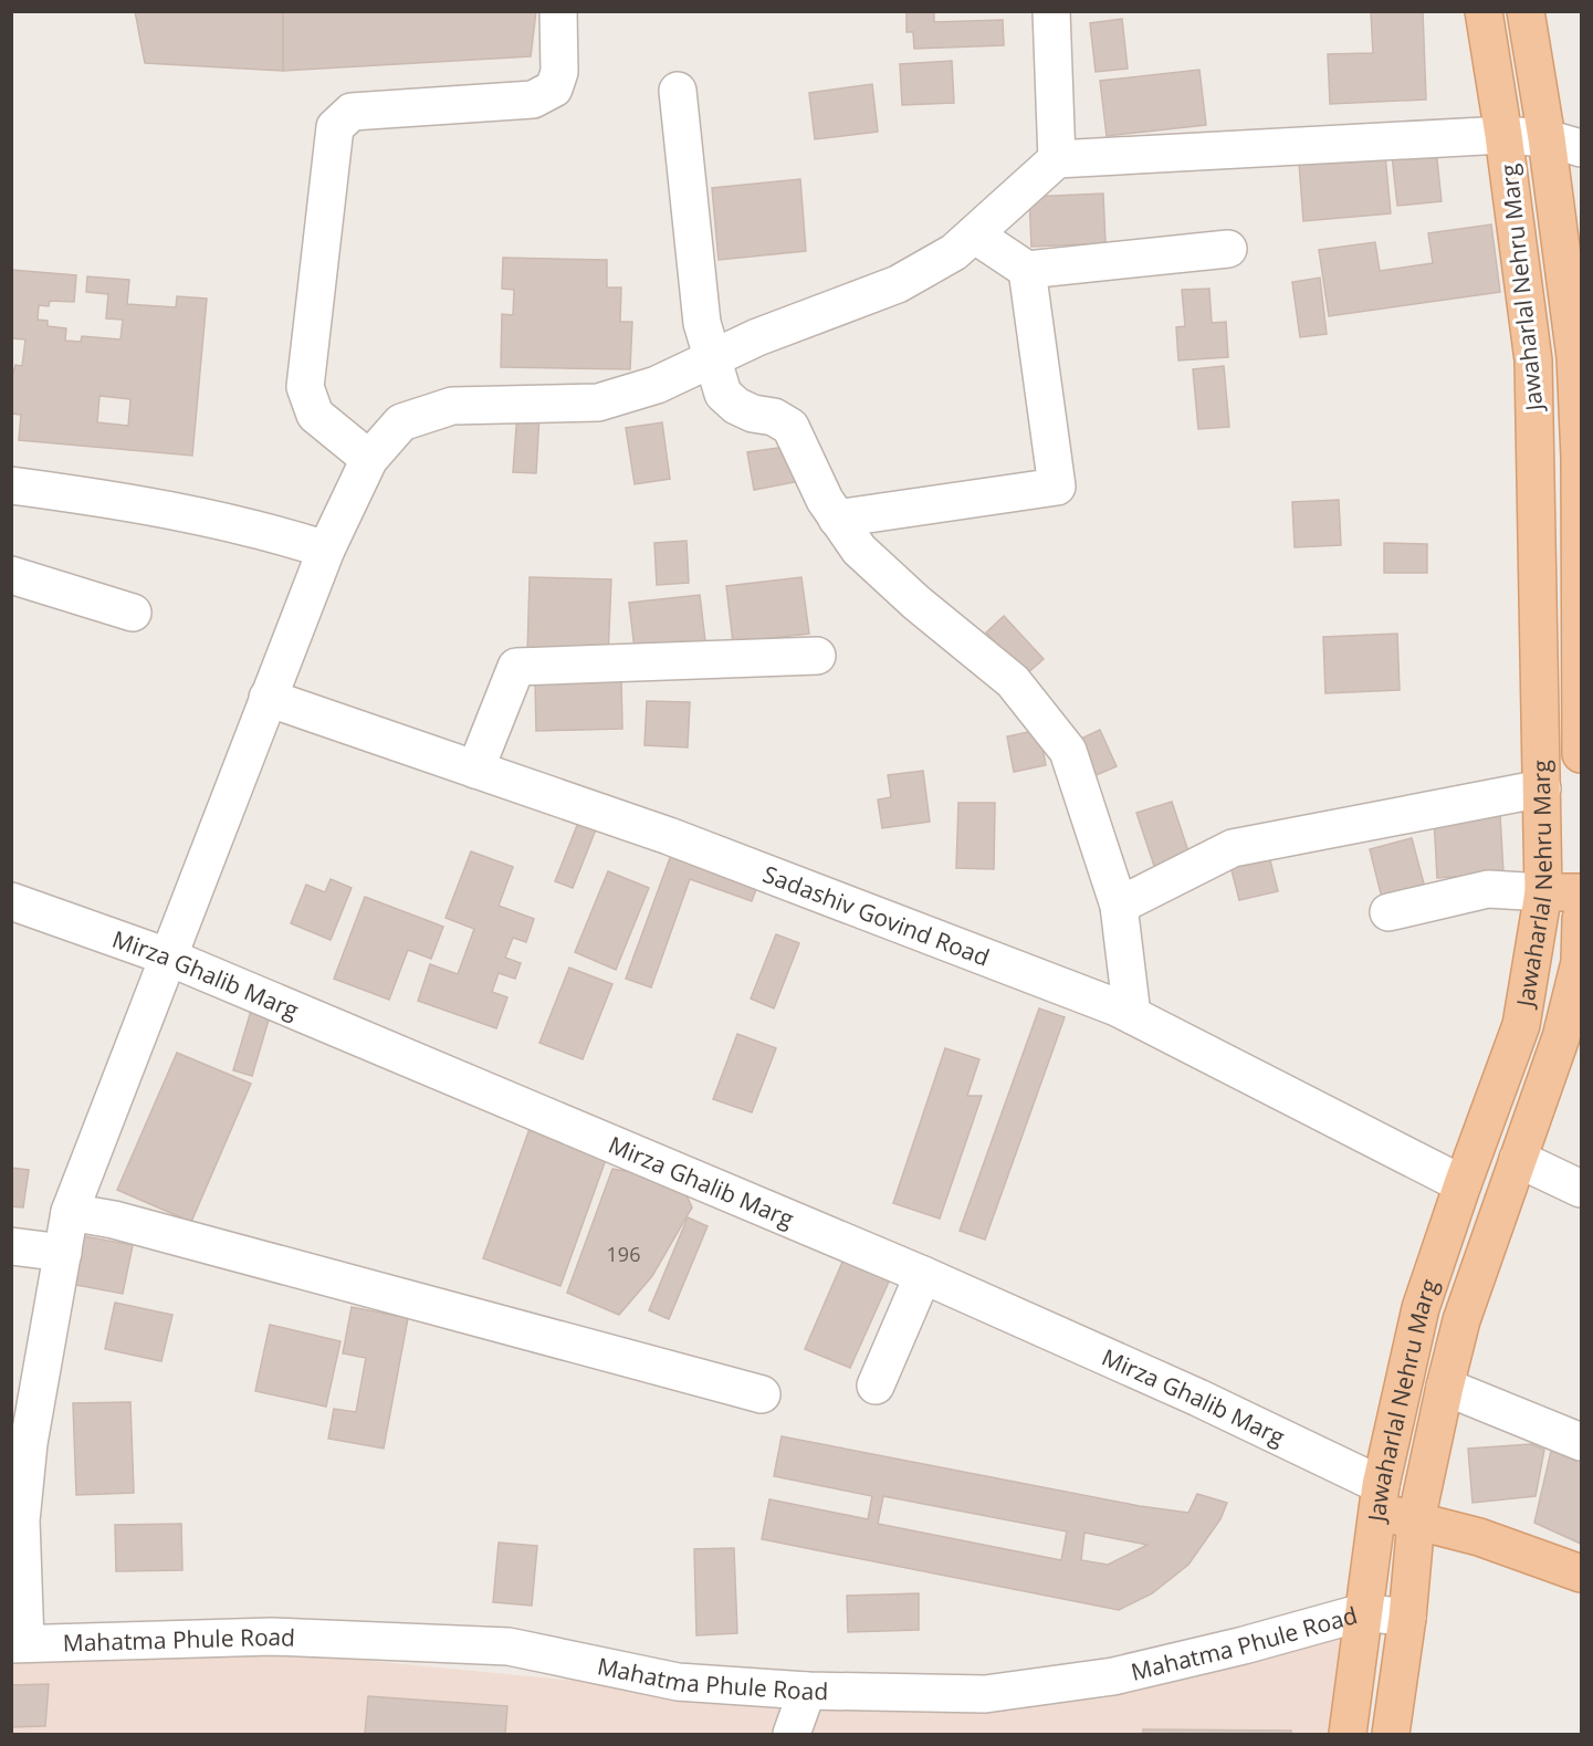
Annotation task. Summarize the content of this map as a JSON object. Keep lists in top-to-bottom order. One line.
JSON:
{"streets":{"main road":["Jawaharlal Nehru Marg"],"street":["Sadashiv Govind Road","Mirza Ghalib Marg","Mahatma Phule Road"]},"crossings":[["Jawaharlal Nehru Marg","Sadashiv Govind Road"],["Jawaharlal Nehru Marg","Mirza Ghalib Marg"],["Jawaharlal Nehru Marg","Mahatma Phule Road"]],"house_numbers":["196"]}
